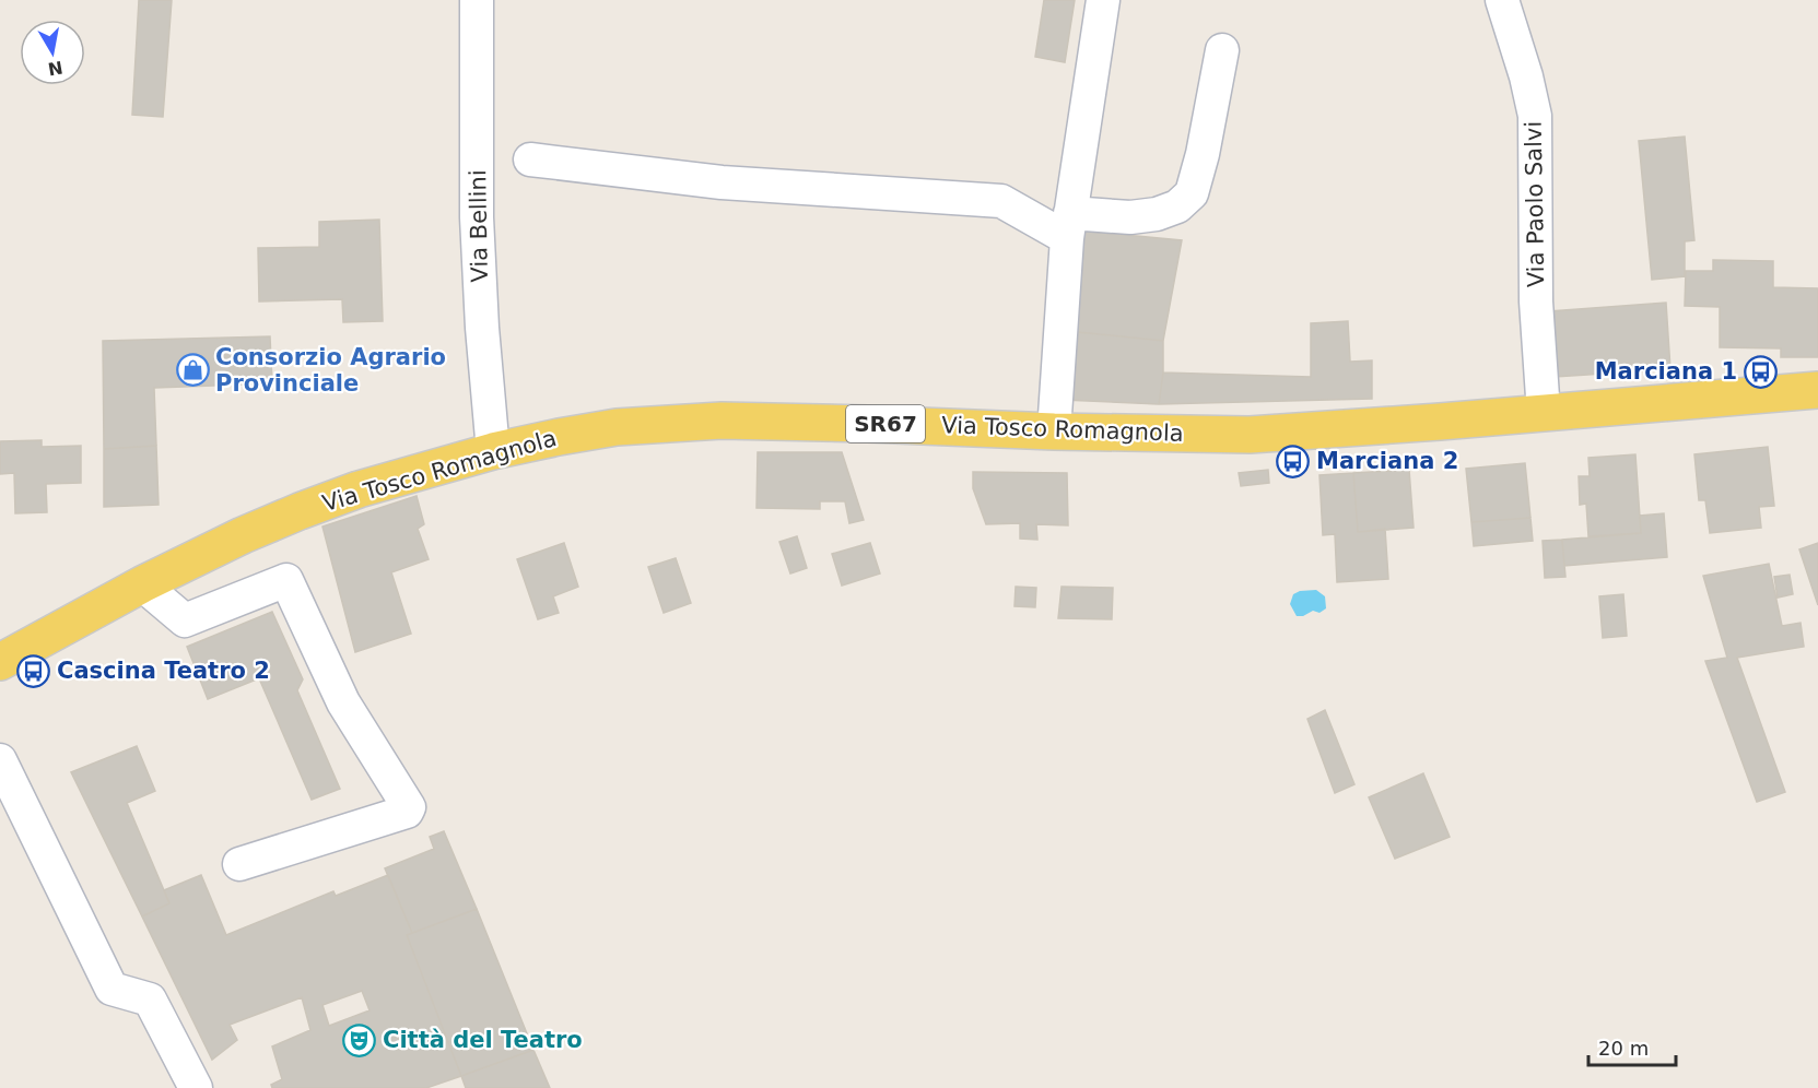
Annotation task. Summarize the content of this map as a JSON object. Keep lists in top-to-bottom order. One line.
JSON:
{"streets":{"main road":["SR67","Via Tosco Romagnola"],"street":["Via Paolo Salvi","Via Bellini"]},"crossings":[["Via Paolo Salvi","Via Tosco Romagnola"],["Via Bellini","Via Tosco Romagnola"]],"places":{"shop":["Consorzio Agrario Provinciale"],"bus stop":["Marciana 1","Marciana 2","Cascina Teatro 2"],"theatre":["Città del Teatro"]},"scale_bar":"20 m","north":"bottom"}
